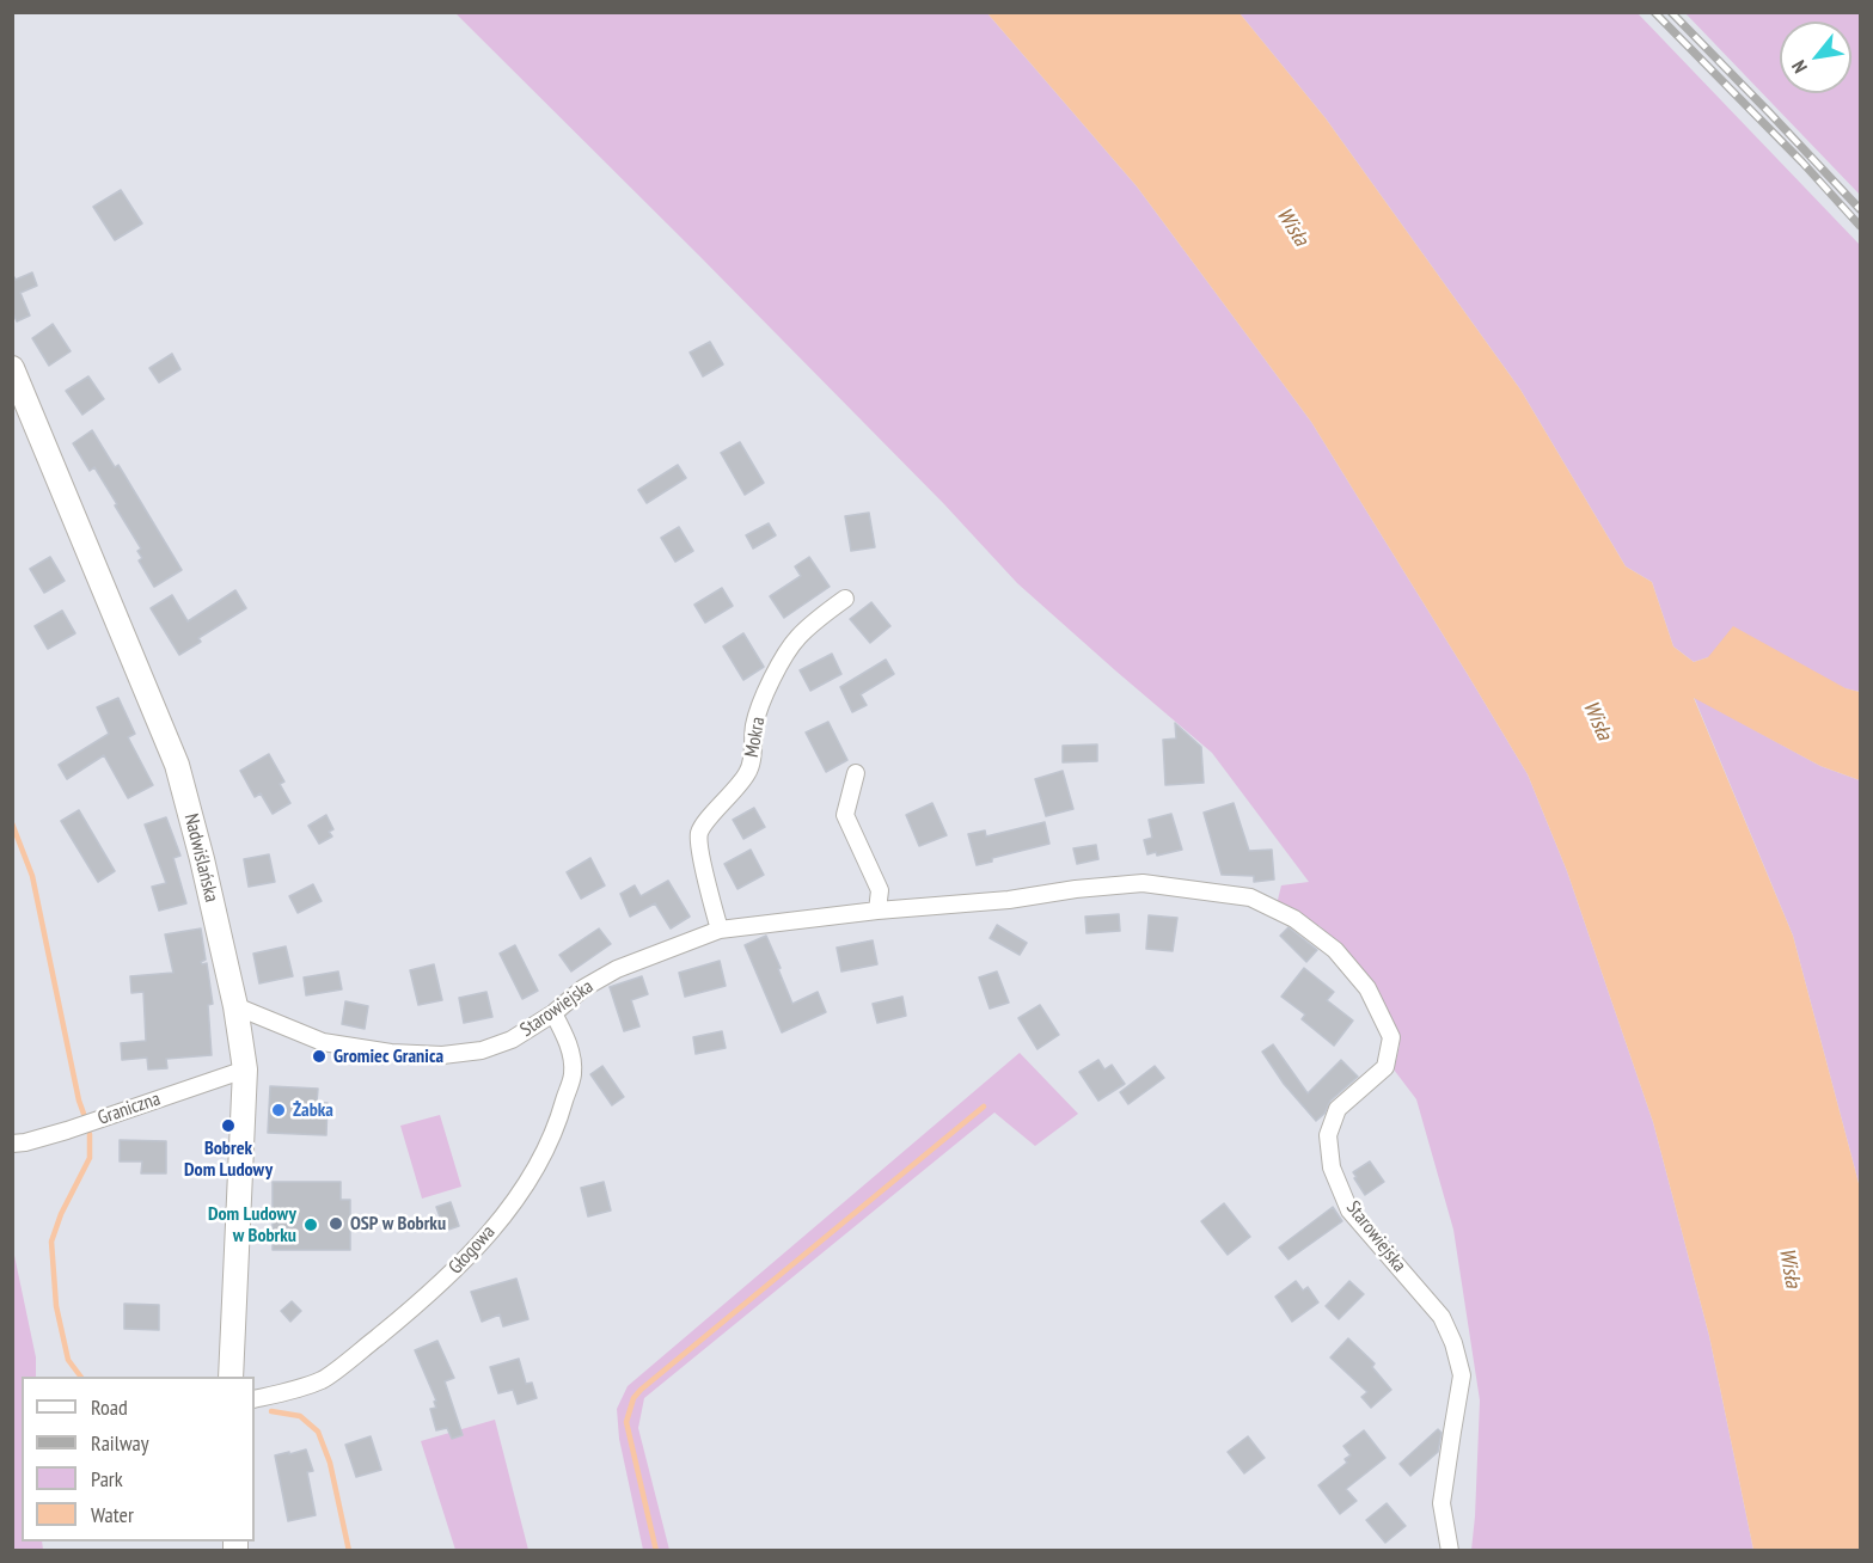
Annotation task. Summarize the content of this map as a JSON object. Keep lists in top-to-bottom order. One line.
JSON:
{"streets":{"street":["Mokra","Nadwiślańska","Starowiejska","Graniczna","Głogowa"]},"crossings":[["Mokra","Starowiejska"],["Nadwiślańska","Starowiejska"],["Nadwiślańska","Graniczna"],["Starowiejska","Głogowa"]],"water":["Wisła"],"places":["Gromiec Granica","Żabka","Bobrek Dom Ludowy","OSP w Bobrku","Dom Ludowy w Bobrku"],"legend":["Road","Railway","Park","Water"],"north":"bottom left"}
